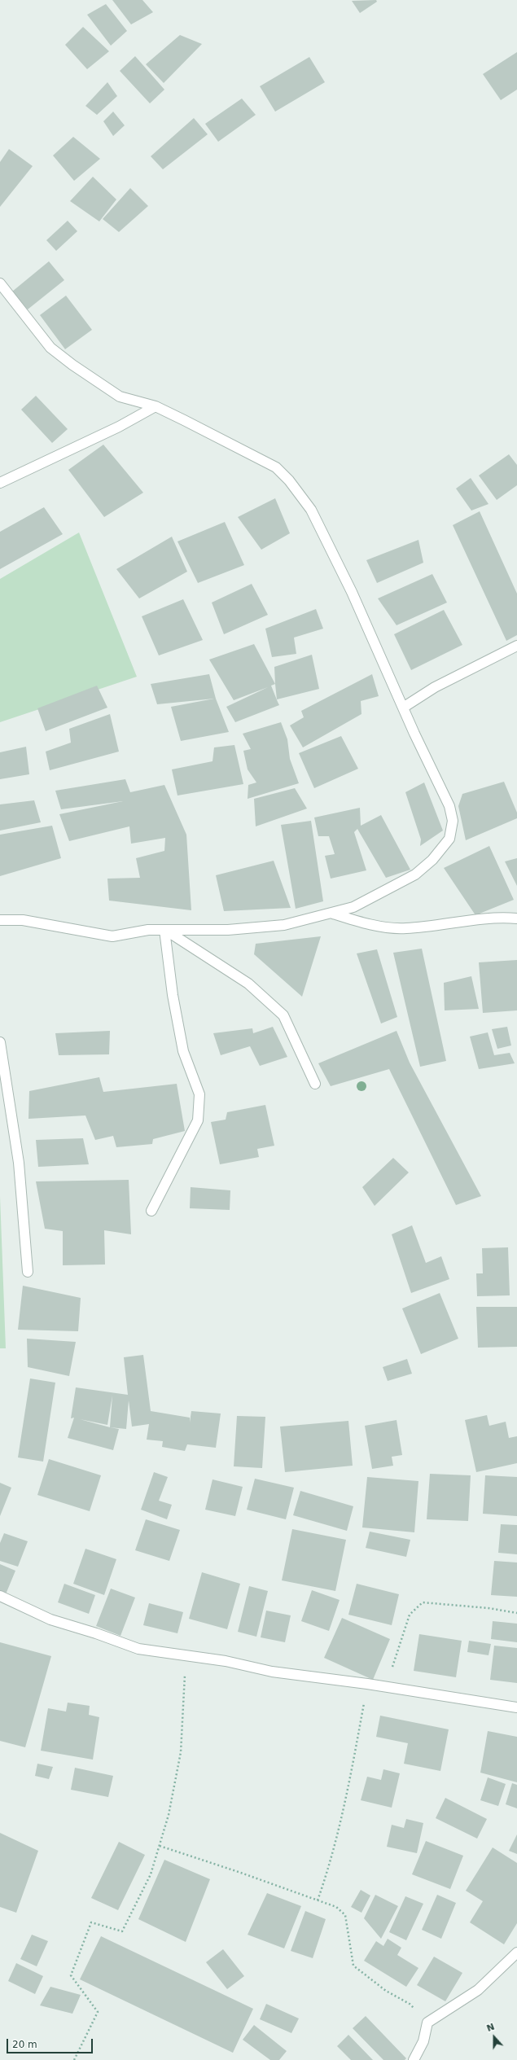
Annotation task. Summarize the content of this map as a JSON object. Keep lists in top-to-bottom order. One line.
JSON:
{"scale_bar":"20 m","north":"top"}
